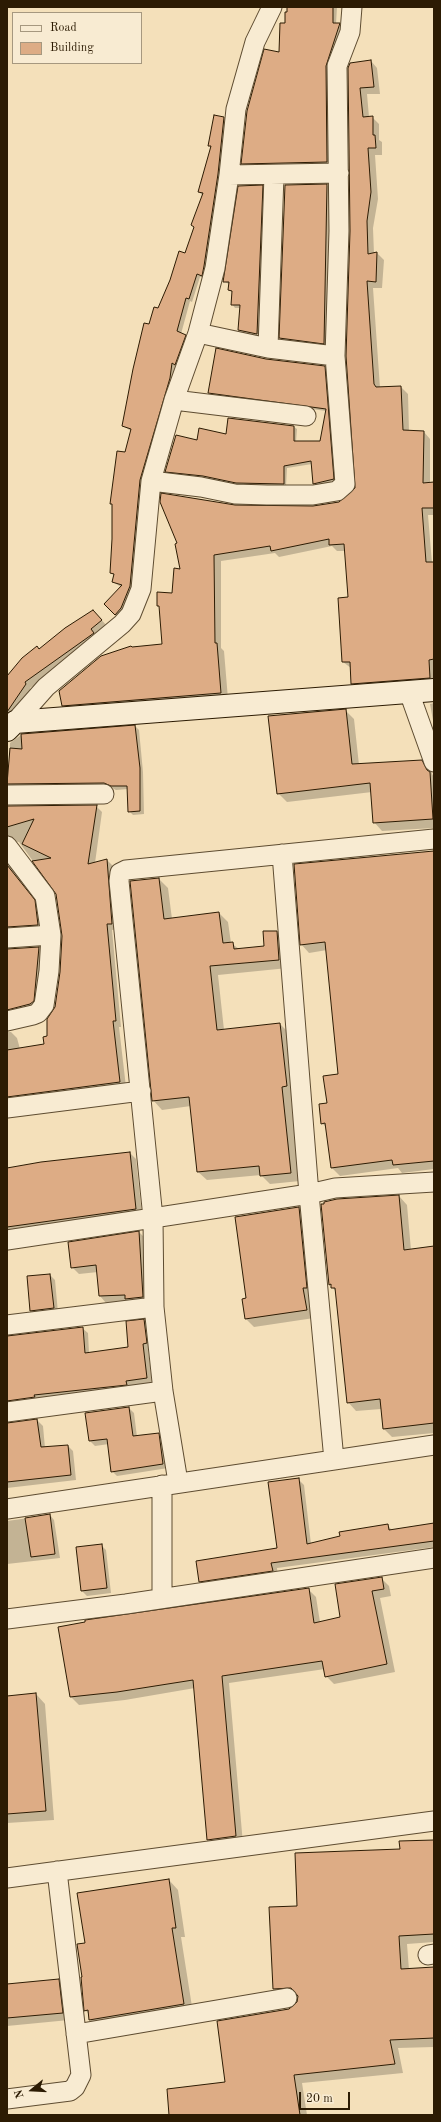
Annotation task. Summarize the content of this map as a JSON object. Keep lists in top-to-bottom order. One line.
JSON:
{"legend":["Road","Building"],"scale_bar":"20 m","north":"left"}
